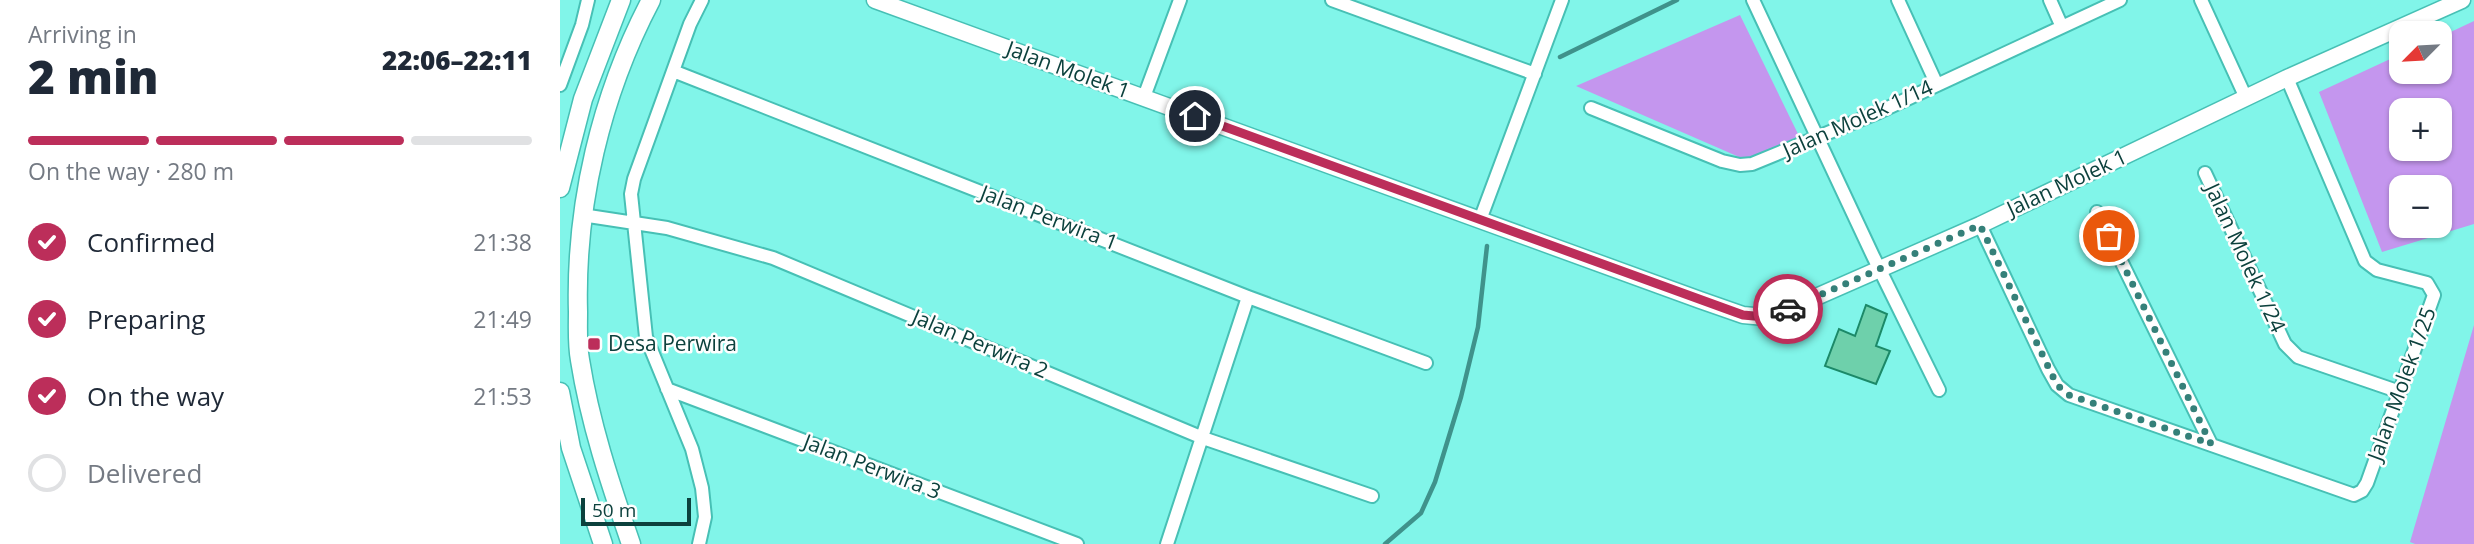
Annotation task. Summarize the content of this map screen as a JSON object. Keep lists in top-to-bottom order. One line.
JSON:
{"streets":{"street":["Jalan Molek 1","Jalan Molek 1/14","Jalan Perwira 1","Jalan Molek 1/24","Jalan Perwira 2","Jalan Molek 1/25","Jalan Perwira 3"]},"crossings":[["Jalan Molek 1","Jalan Molek 1/25"],["Jalan Molek 1/24","Jalan Molek 1/25"]],"places":{"transit":["Desa Perwira"]},"scale_bar":"50 m","north":"bottom left","page":{"heading":["2 min","Arriving in","22:06–22:11"],"map_buttons":["+","−"],"bar":"On the way · 280 m","list":[["Confirmed","21:38"],["Preparing","21:49"],["On the way","21:53"],"Delivered"],"scale":"50 m"}}
